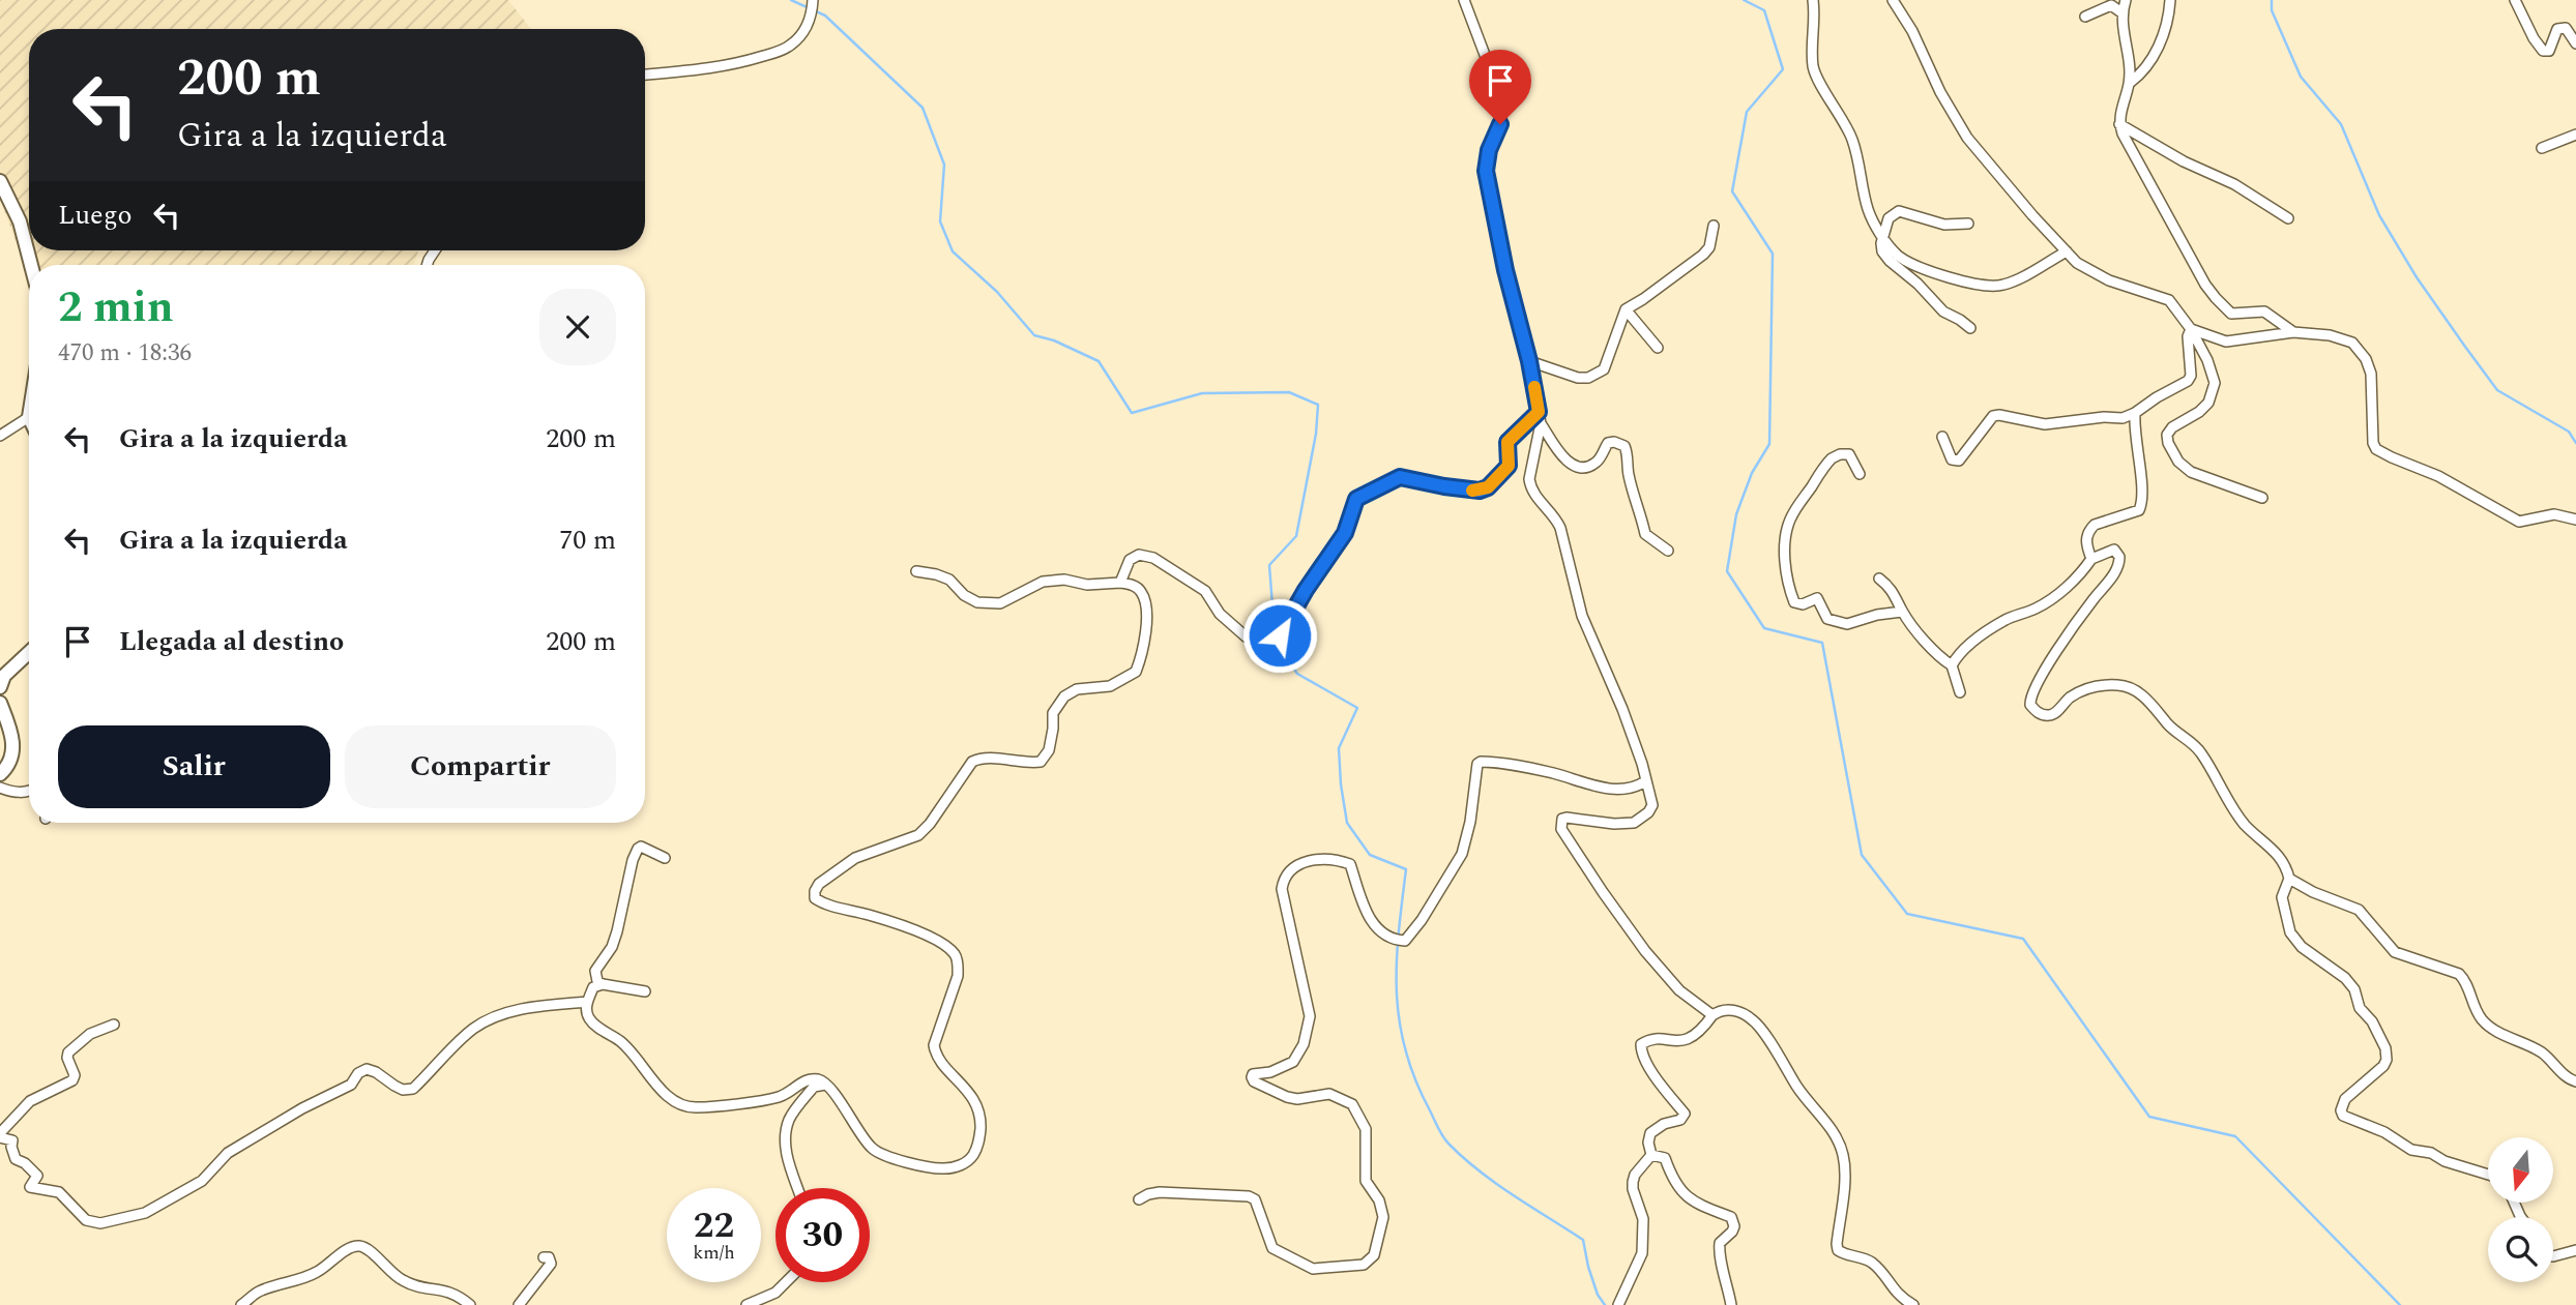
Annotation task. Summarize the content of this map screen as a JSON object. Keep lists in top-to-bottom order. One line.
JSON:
{"north":"bottom","page":{"turn":["200 m","Gira a la izquierda"],"then":"Luego","heading":["2 min","470 m · 18:36"],"list":[{"name":"Gira a la izquierda","value":"200 m"},{"name":"Gira a la izquierda","value":"70 m"},{"name":"Llegada al destino","value":"200 m"}],"buttons":["Salir","Compartir"],"speed":"22 km/h","limit":"30"}}
